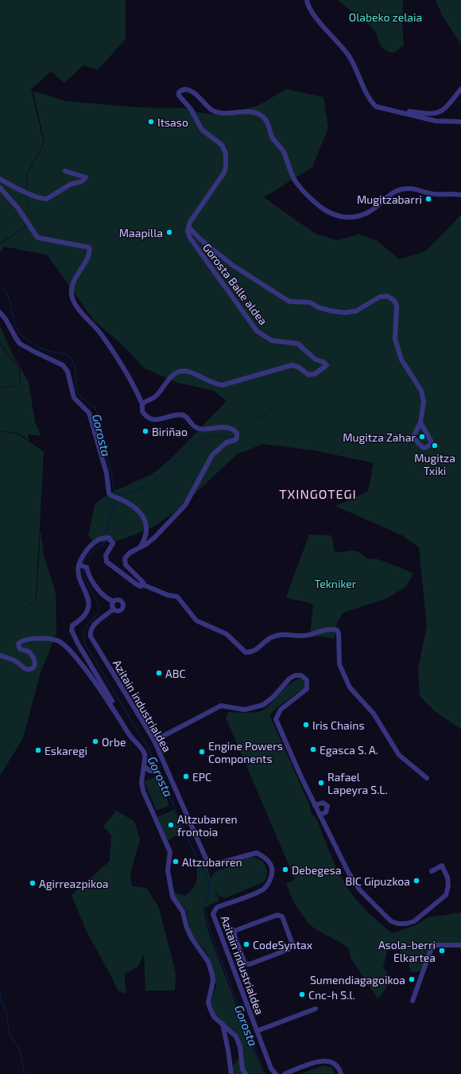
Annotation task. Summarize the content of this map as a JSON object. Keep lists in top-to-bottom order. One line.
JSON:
{"streets":{"street":["Gorosta Balle aldea","Azitain industrialdea"]},"districts":["TXINGOTEGI"],"water":["Gorosta"],"parks":["Olabeko zelaia","Tekniker"],"places":["Itsaso","Mugitzabarri","Maapilla","Biriñao","Mugitza Zahar","Mugitza Txiki","ABC","Iris Chains","Orbe","Egasca S. A.","Eskaregi","Engine Powers Components","EPC","Rafael Lapeyra S.L.","Altzubarren frontoia","Altzubarren","Debegesa","BIC Gipuzkoa","Agirreazpikoa","CodeSyntax","Asola-berri Elkartea","Sumendiagagoikoa","Cnc-h S.l."]}
